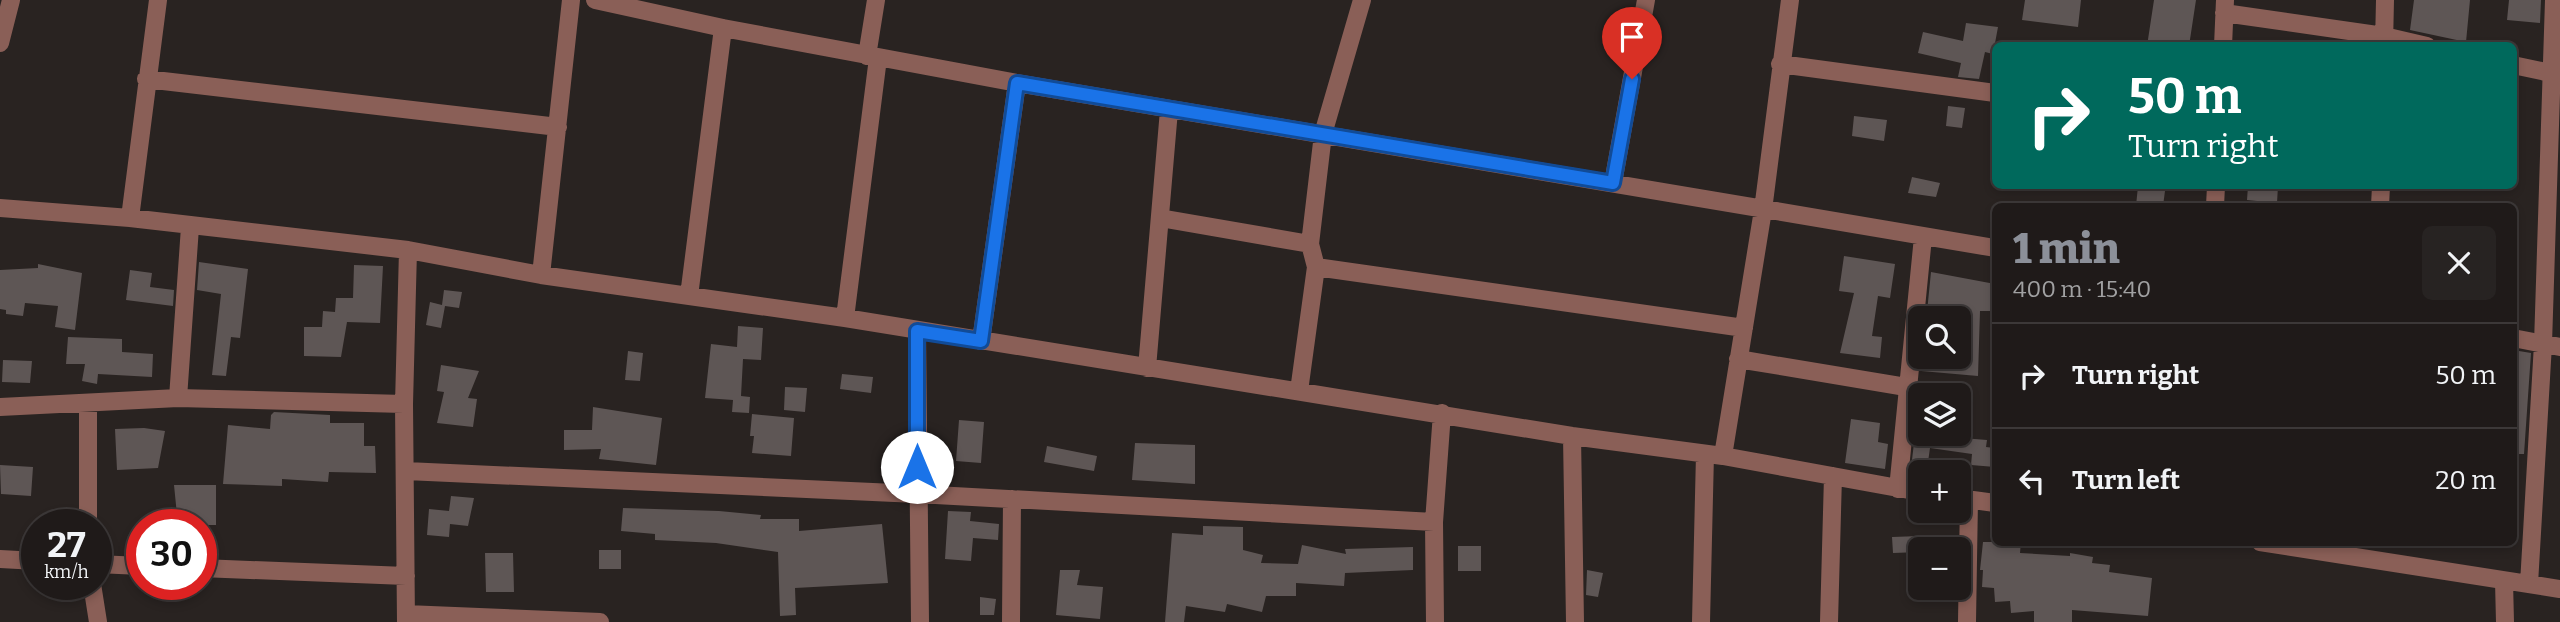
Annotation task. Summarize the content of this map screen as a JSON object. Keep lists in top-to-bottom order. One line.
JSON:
{"page":{"turn":["50 m","Turn right"],"heading":["1 min","400 m · 15:40"],"map_buttons":["+","−"],"list":[{"name":"Turn right","value":"50 m"},{"name":"Turn left","value":"20 m"}],"speed":"27 km/h","limit":"30"}}
